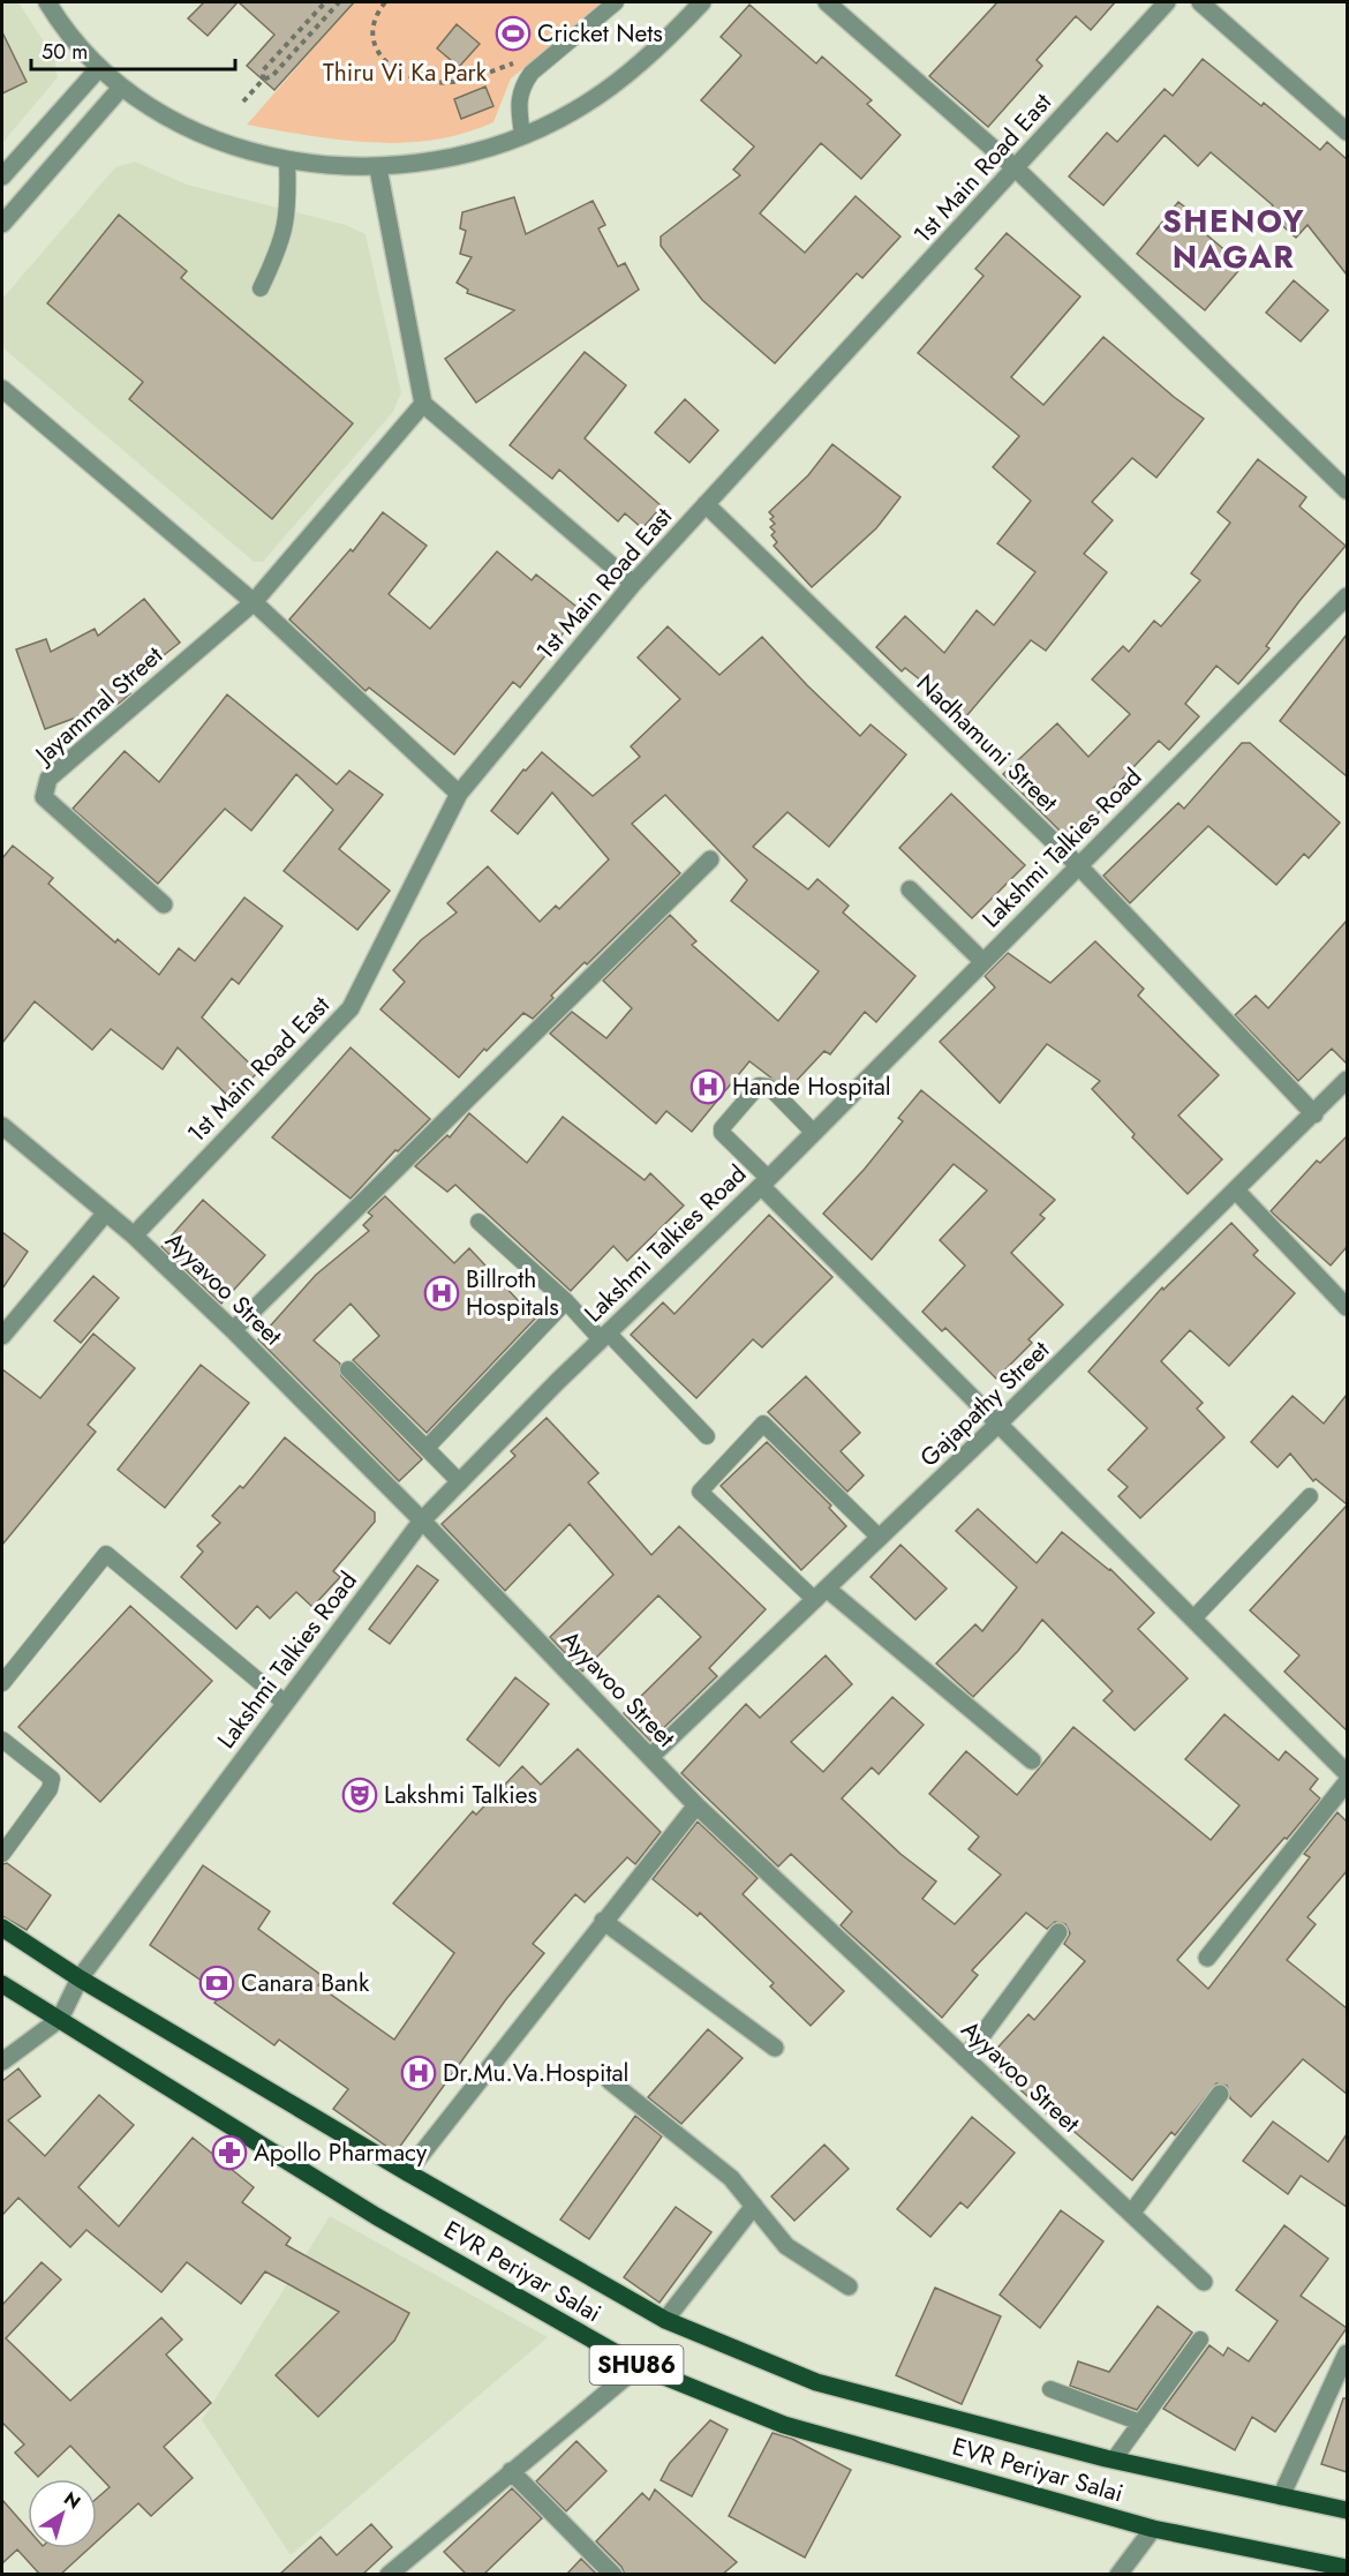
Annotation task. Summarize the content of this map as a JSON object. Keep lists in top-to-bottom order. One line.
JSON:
{"streets":{"main road":["EVR Periyar Salai","SHU86"],"street":["1st Main Road East","Jayammal Street","Nadhamuni Street","Lakshmi Talkies Road","Ayyavoo Street","Gajapathy Street"]},"crossings":[["1st Main Road East","Nadhamuni Street"],["1st Main Road East","Ayyavoo Street"],["Nadhamuni Street","Lakshmi Talkies Road"],["Nadhamuni Street","Gajapathy Street"],["Lakshmi Talkies Road","Ayyavoo Street"],["Lakshmi Talkies Road","EVR Periyar Salai"],["Ayyavoo Street","Gajapathy Street"]],"districts":["SHENOY NAGAR"],"parks":["Thiru Vi Ka Park"],"places":{"sports":["Cricket Nets"],"hospital":["Hande Hospital","Billroth Hospitals","Dr.Mu.Va.Hospital"],"theatre":["Lakshmi Talkies"],"bank":["Canara Bank"],"pharmacy":["Apollo Pharmacy"]},"scale_bar":"50 m","north":"top right"}
